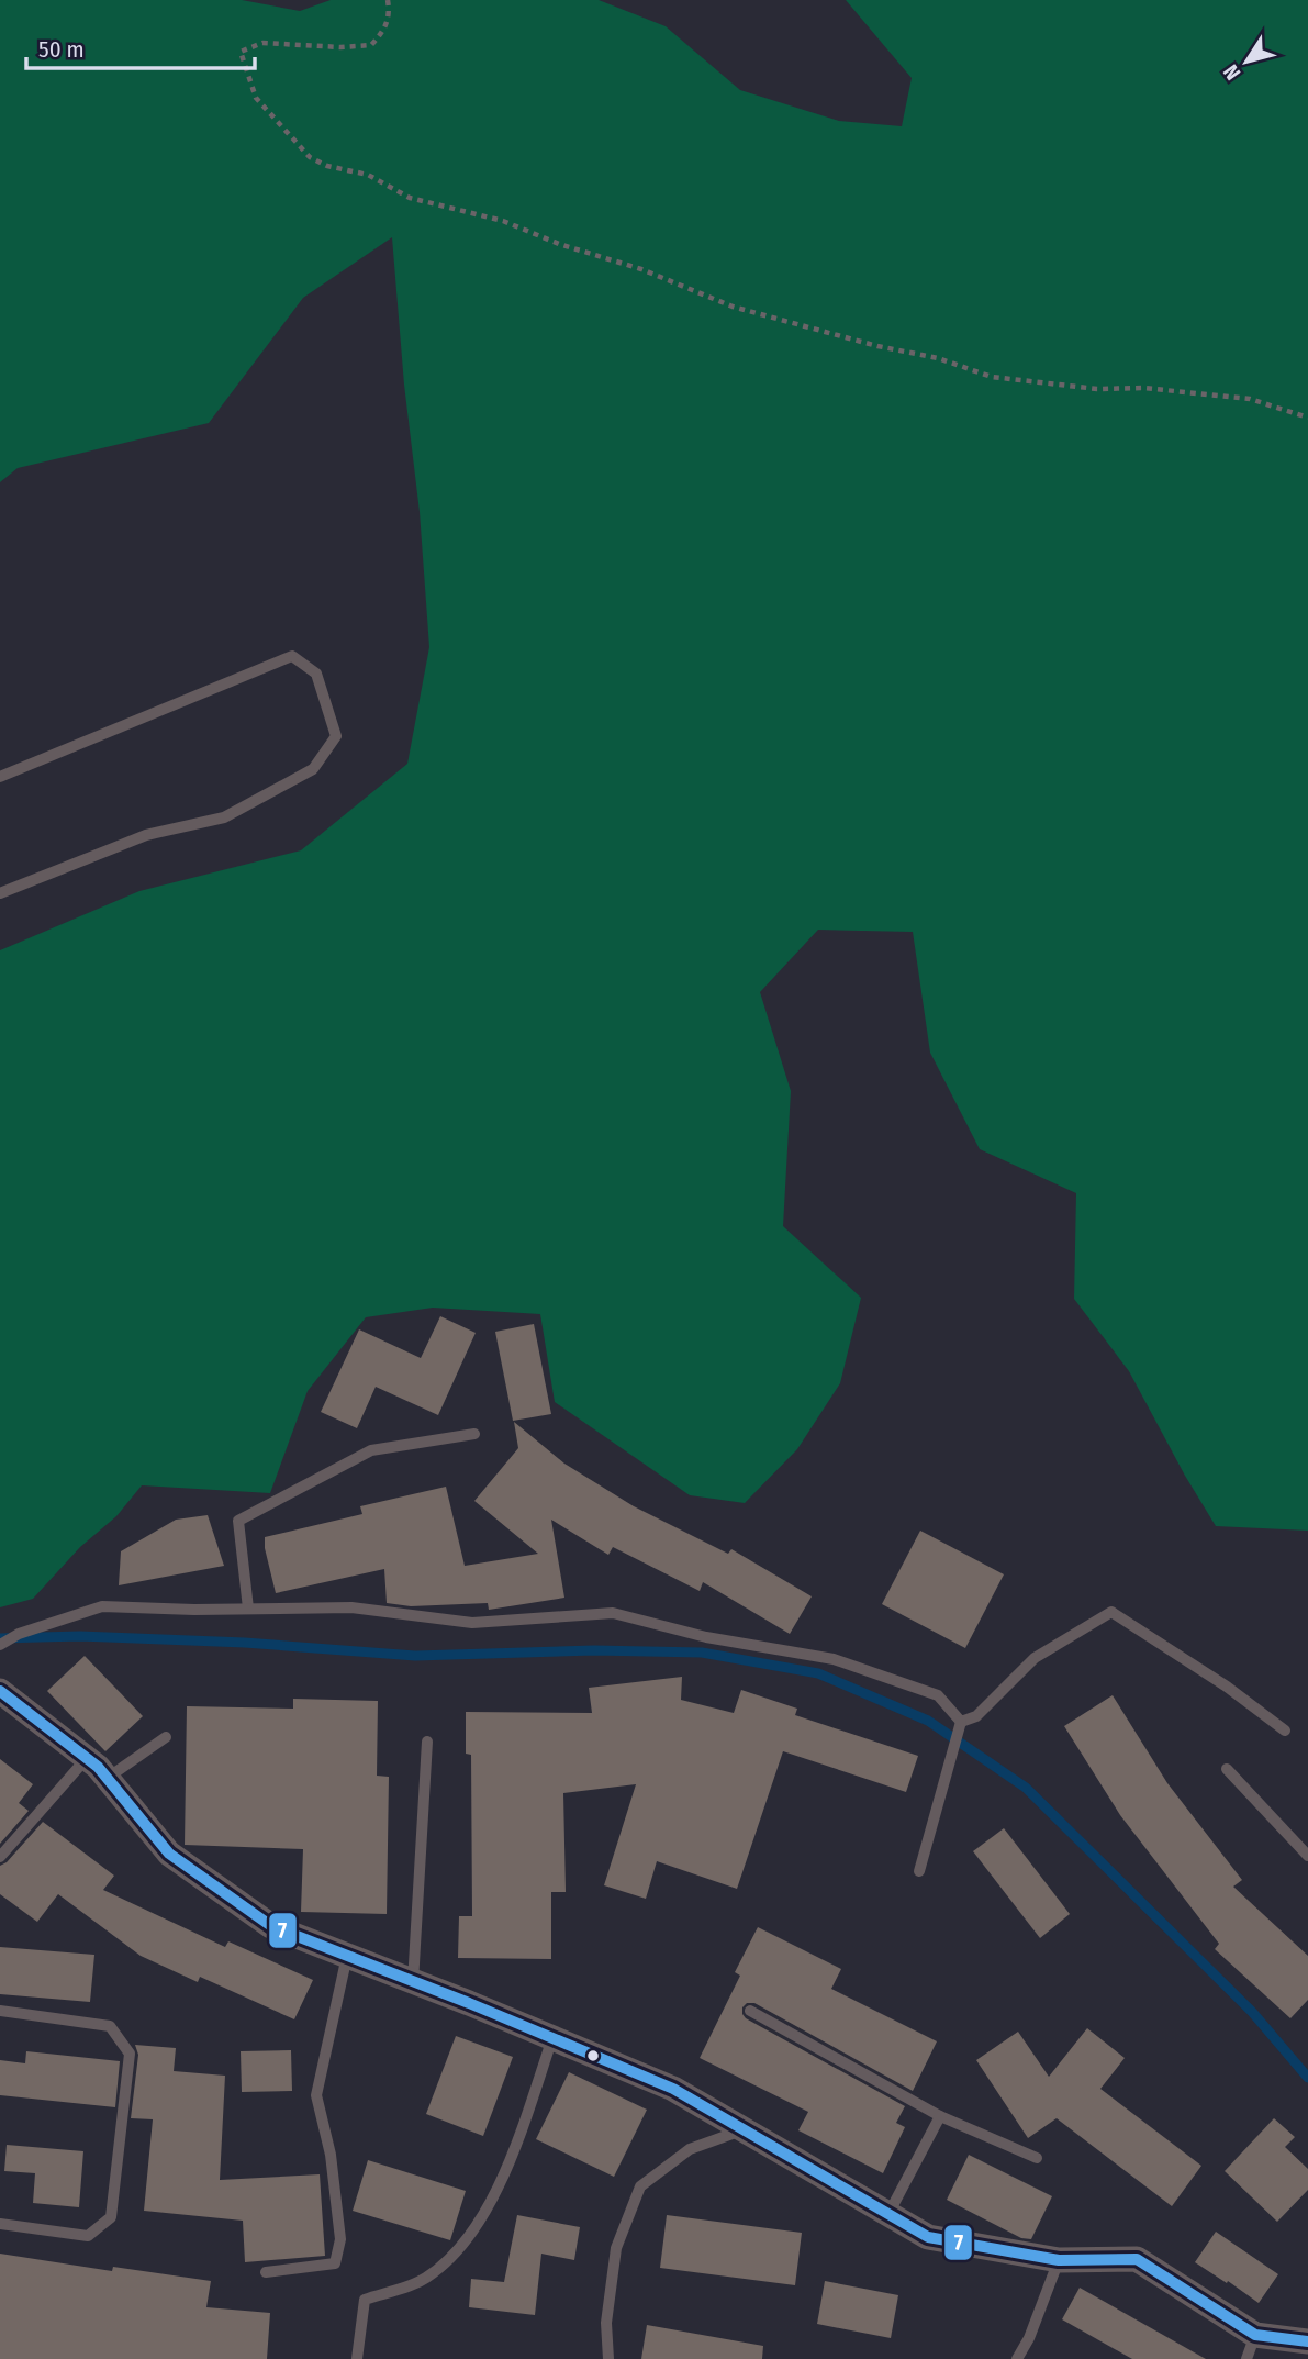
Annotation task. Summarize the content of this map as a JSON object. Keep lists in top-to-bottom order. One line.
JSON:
{"lines":["transit line 7"],"scale_bar":"50 m","north":"bottom left"}
